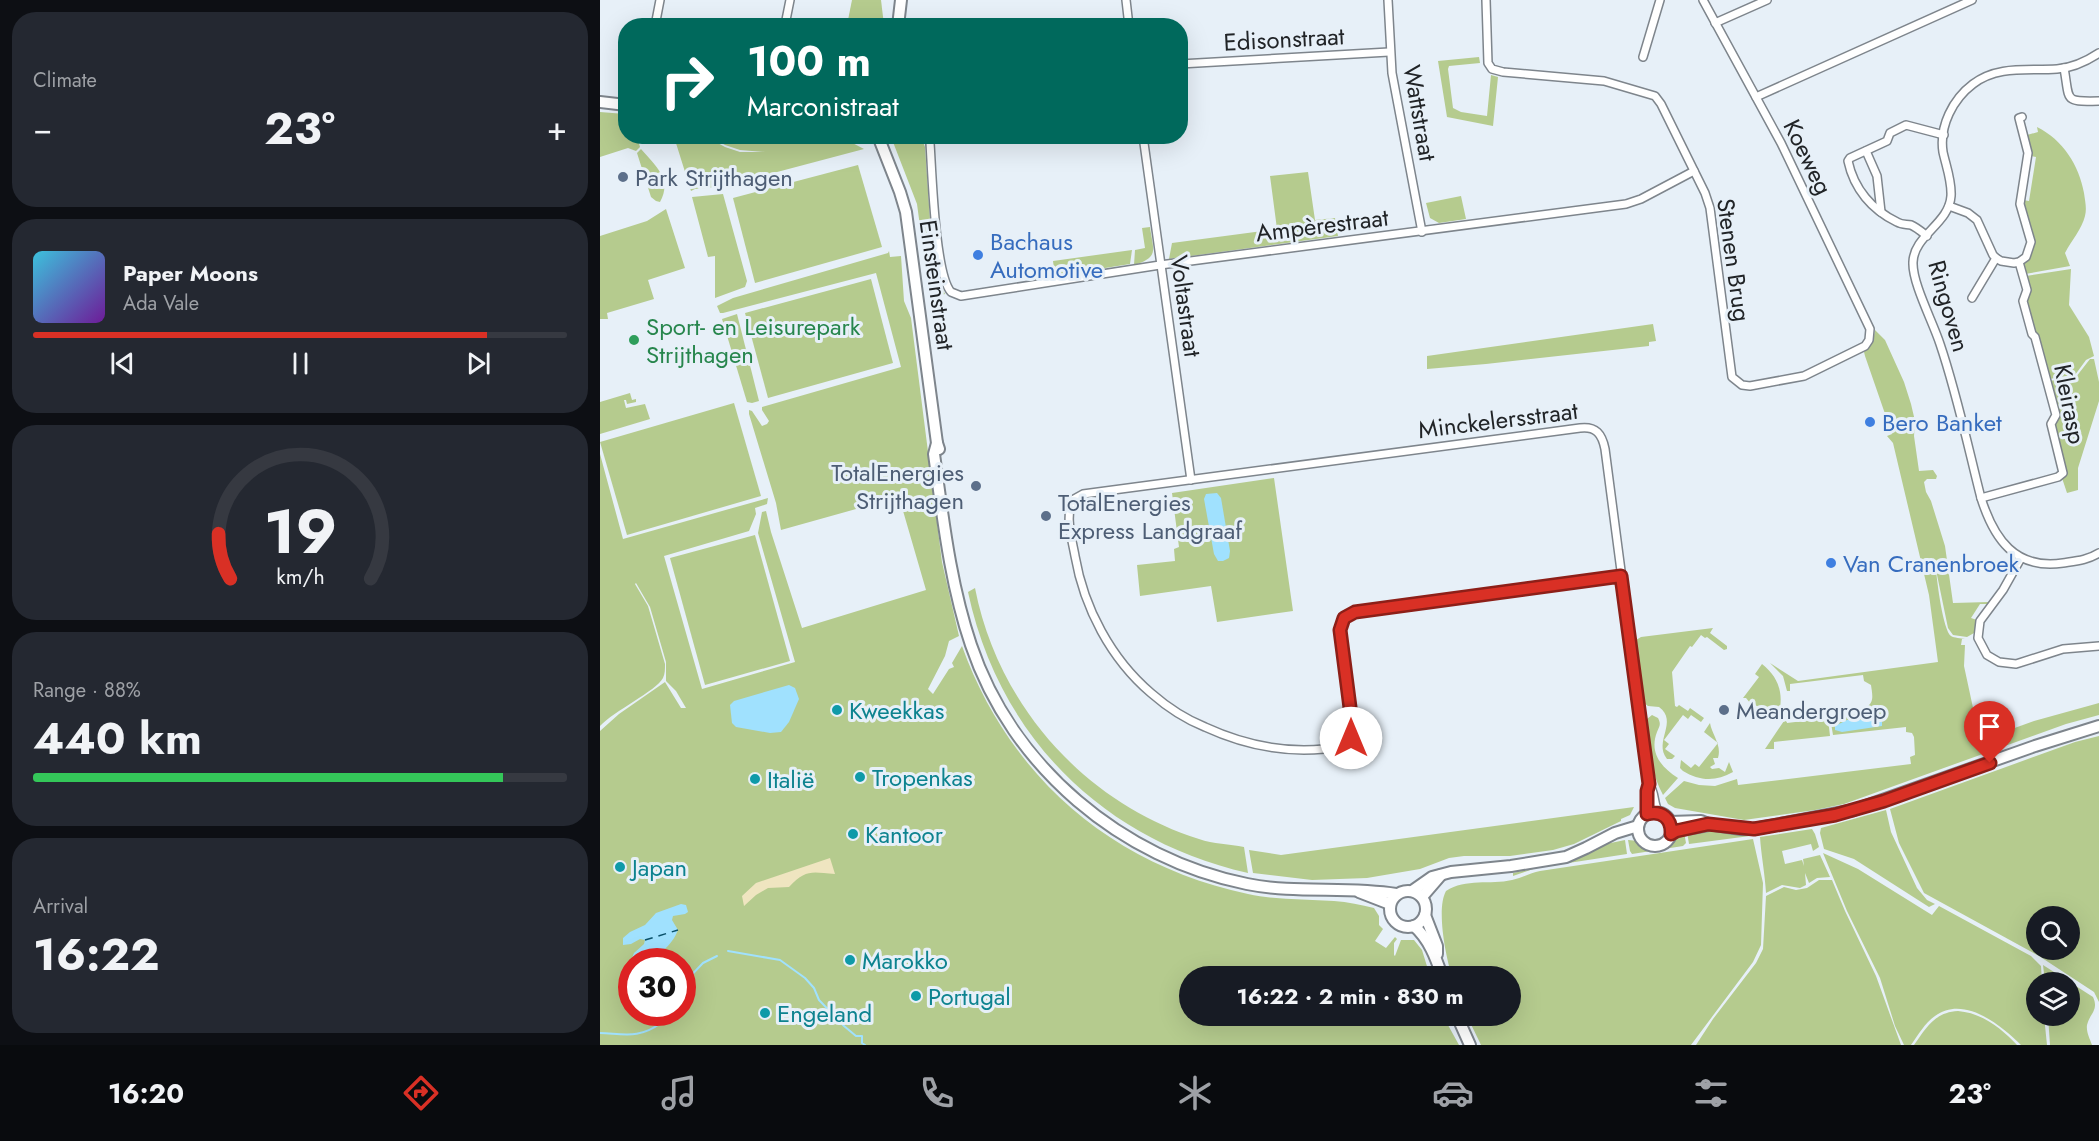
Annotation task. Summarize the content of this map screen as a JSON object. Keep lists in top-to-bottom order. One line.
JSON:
{"streets":{"main road":["Einsteinstraat"],"street":["Edisonstraat","Wattstraat","Koeweg","Ampèrestraat","Stenen Brug","Voltastraat","Ringoven","Kleirasp","Minckelersstraat"]},"crossings":[["Edisonstraat","Wattstraat"],["Wattstraat","Ampèrestraat"],["Koeweg","Stenen Brug"],["Ampèrestraat","Stenen Brug"],["Ampèrestraat","Voltastraat"],["Voltastraat","Minckelersstraat"],["Ringoven","Kleirasp"]],"places":["Park Strijthagen","Bachaus Automotive","Sport- en Leisurepark Strijthagen","Bero Banket","TotalEnergies Strijthagen","TotalEnergies Express Landgraaf","Van Cranenbroek","Kweekkas","Meandergroep","Tropenkas","Italië","Kantoor","Japan","Marokko","Portugal","Engeland"],"page":{"tile":["Climate",["Range · 88%","440 km"],["Arrival","16:22"]],"turn":["100 m","Marconistraat"],"heat":["−","23°","+"],"song":["Paper Moons","Ada Vale"],"limit":"30","trip":"16:22 · 2 min · 830 m","tabs":["16:20","23°"],"gauge":["19","km/h"]}}
